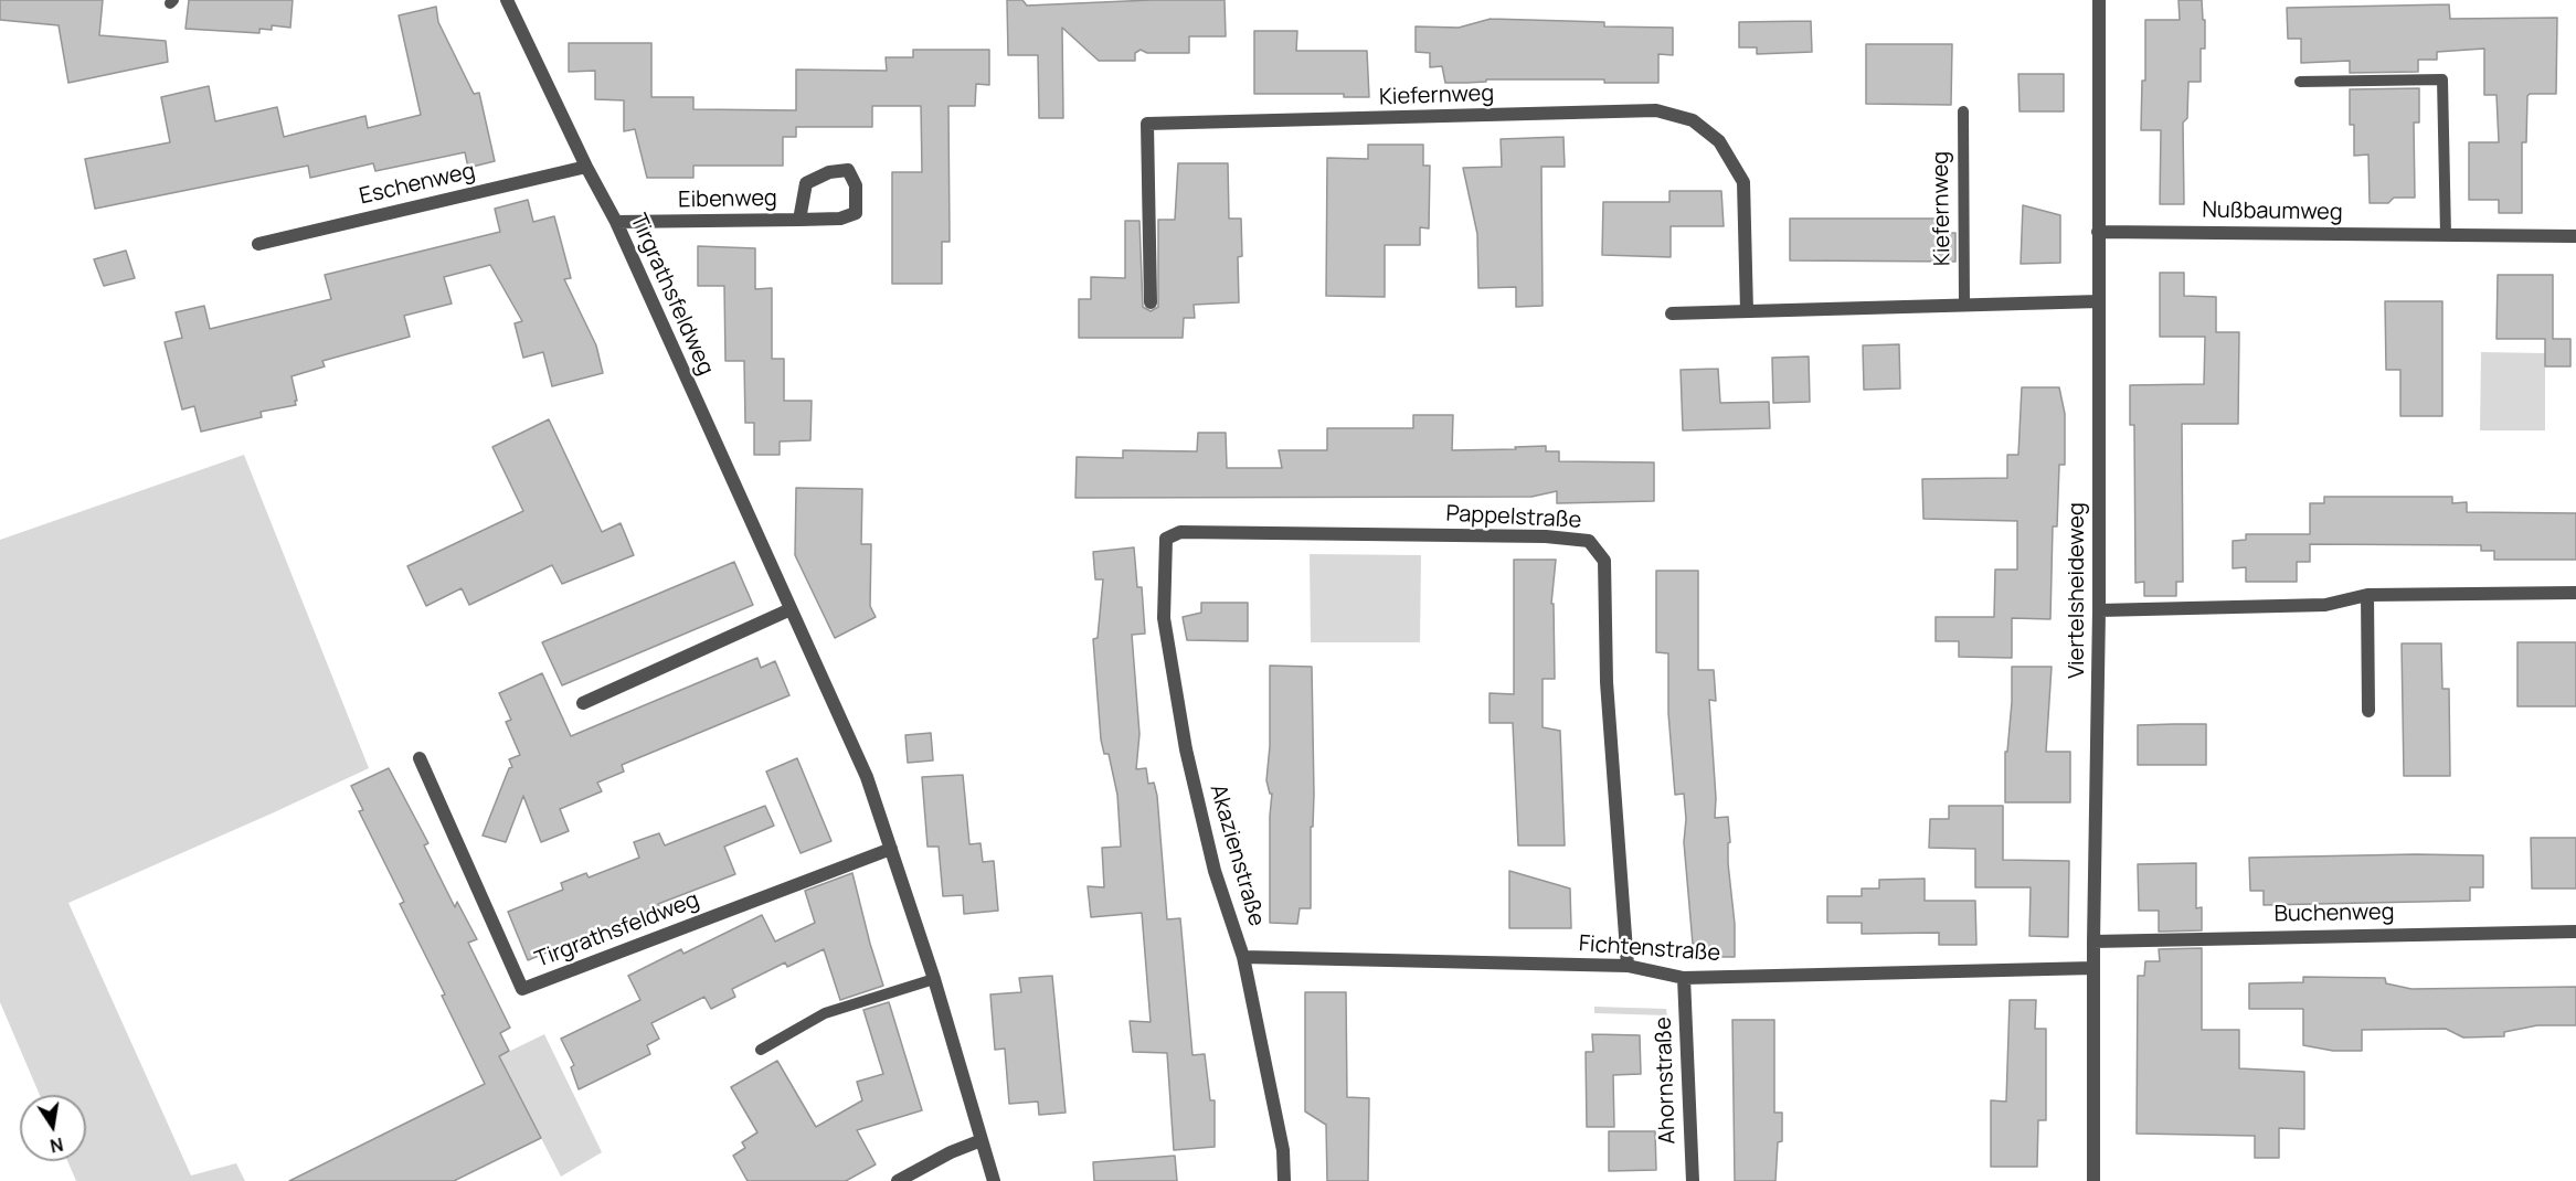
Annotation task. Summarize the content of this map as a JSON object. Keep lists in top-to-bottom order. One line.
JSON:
{"streets":{"street":["Kiefernweg","Eschenweg","Eibenweg","Nußbaumweg","Tirgrathsfeldweg","Pappelstraße","Viertelsheideweg","Akazienstraße","Buchenweg","Fichtenstraße","Ahornstraße"]},"crossings":[["Eschenweg","Tirgrathsfeldweg"],["Eibenweg","Tirgrathsfeldweg"],["Nußbaumweg","Viertelsheideweg"],["Pappelstraße","Akazienstraße"],["Pappelstraße","Fichtenstraße"],["Viertelsheideweg","Buchenweg"],["Viertelsheideweg","Fichtenstraße"],["Akazienstraße","Fichtenstraße"],["Fichtenstraße","Ahornstraße"]],"north":"bottom"}
